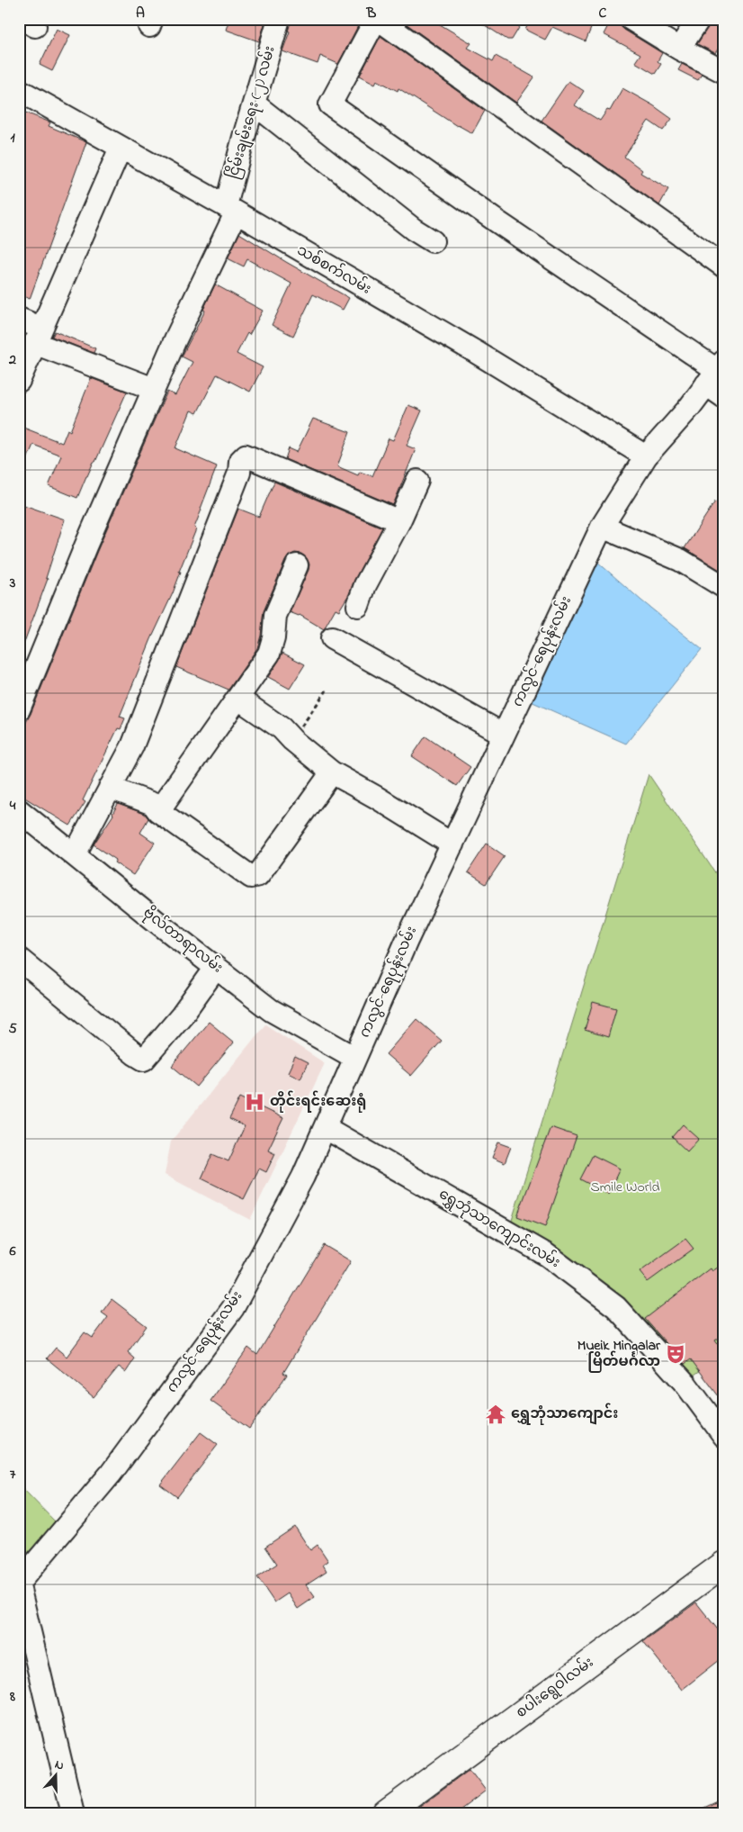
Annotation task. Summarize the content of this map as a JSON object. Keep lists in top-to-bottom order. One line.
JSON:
{"streets":{"main road":["စပါးရွေဝါလမ်း"],"street":["ငြိမ်းချမ်းရေး (၂) လမ်း","သစ်စက်လမ်း","ကလွင်-ရေပုန်းလမ်း","ဗိုလ်တာရာလမ်း","ရွှေဘုံသာကျောင်းလမ်း"]},"crossings":[["ငြိမ်းချမ်းရေး (၂) လမ်း","သစ်စက်လမ်း"],["သစ်စက်လမ်း","ကလွင်-ရေပုန်းလမ်း"],["ကလွင်-ရေပုန်းလမ်း","ဗိုလ်တာရာလမ်း"],["ကလွင်-ရေပုန်းလမ်း","ရွှေဘုံသာကျောင်းလမ်း"]],"parks":["Smile World"],"places":{"hospital":["တိုင်းရင်းဆေးရုံ"],"theatre":["Myeik Mingalar မြိတ်မင်္ဂလာ"],"temple":["ရွှေဘုံသာကျောင်း"]},"north":"top","grid":{"columns":["A","B","C"],"rows":["1","2","3","4","5","6","7","8"]}}
